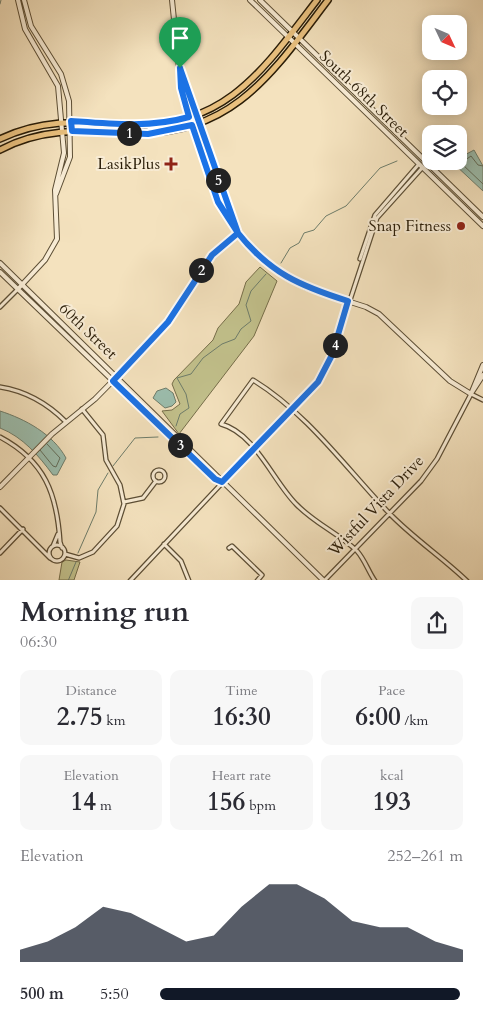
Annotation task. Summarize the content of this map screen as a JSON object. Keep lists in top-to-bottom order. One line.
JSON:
{"streets":{"street":["South 68th Street","60th Street","Wistful Vista Drive"]},"crossings":[["60th Street","Wistful Vista Drive"]],"places":{"health":["LasikPlus"],"other":["Snap Fitness"]},"north":"bottom right","page":{"pins":["1","5","2","4","3"],"heading":["Morning run","06:30"],"stats":[["Distance","2.75 km"],["Time","16:30"],["Pace","6:00 /km"],["Elevation","14 m"],["Heart rate","156 bpm"],["kcal","193"]],"chart":["Elevation","252–261 m"],"list":[{"name":"500 m","note":"5:50"}]}}
